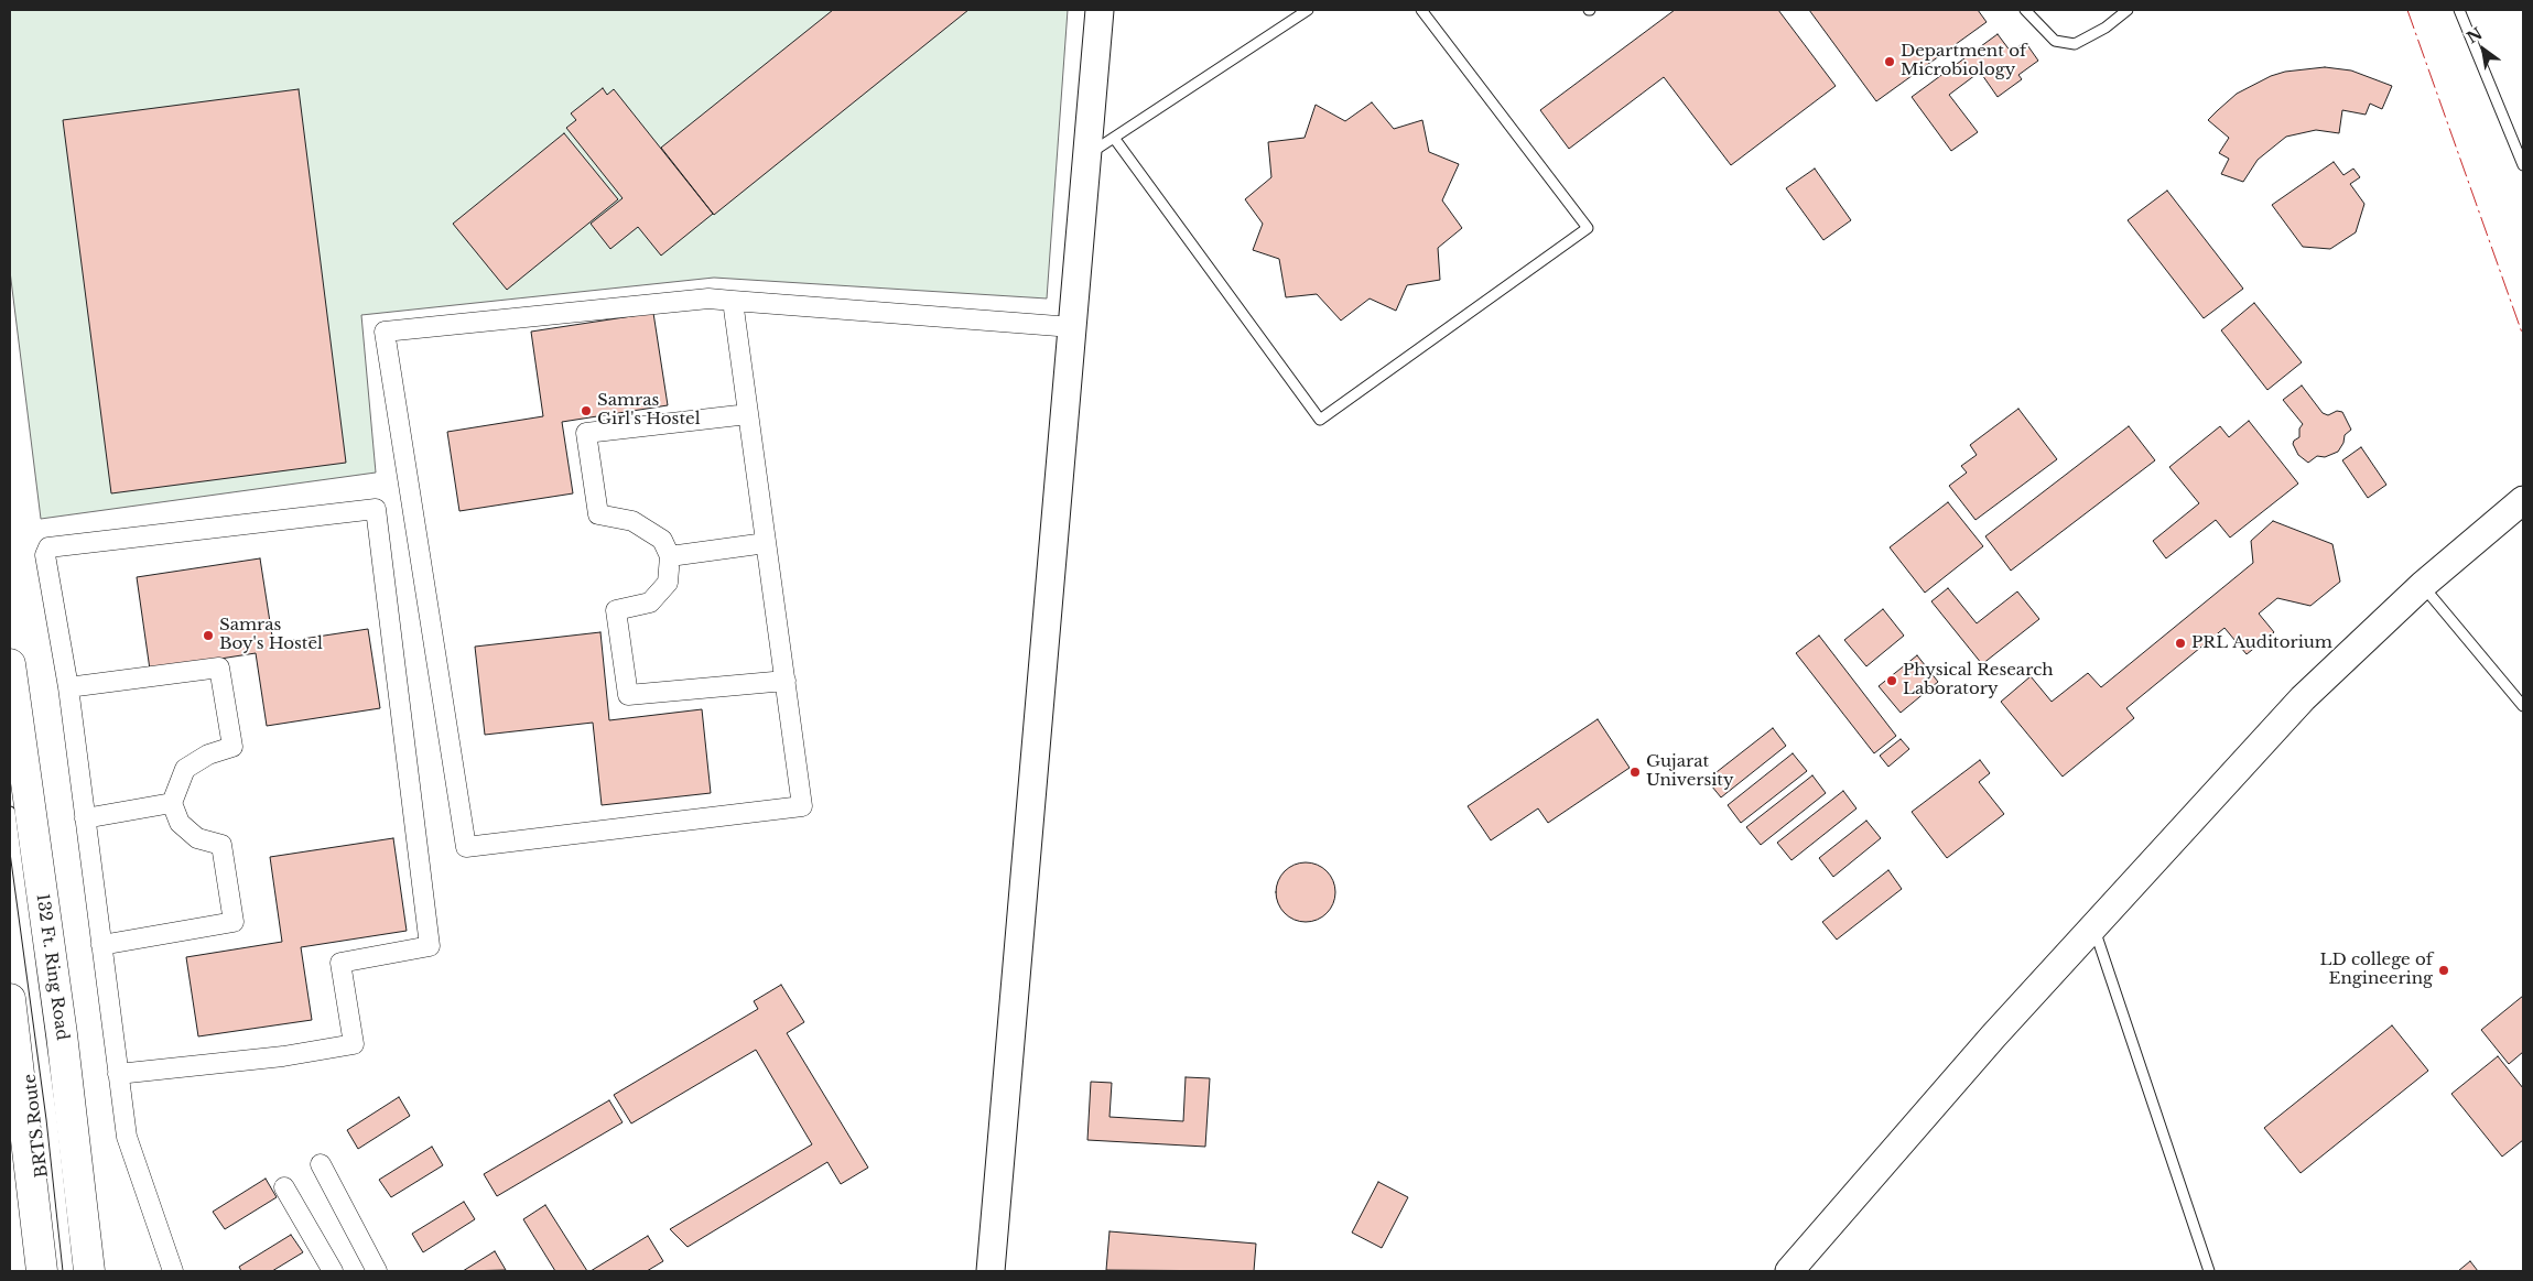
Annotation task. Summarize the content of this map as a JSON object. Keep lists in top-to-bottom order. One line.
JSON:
{"streets":{"main road":["132 Ft. Ring Road"],"lane":["BRTS Route"]},"places":["Department of Microbiology","Samras Girl's Hostel","Samras Boy's Hostel","PRL Auditorium","Physical Research Laboratory","Gujarat University","LD college of Engineering"],"north":"top left"}
